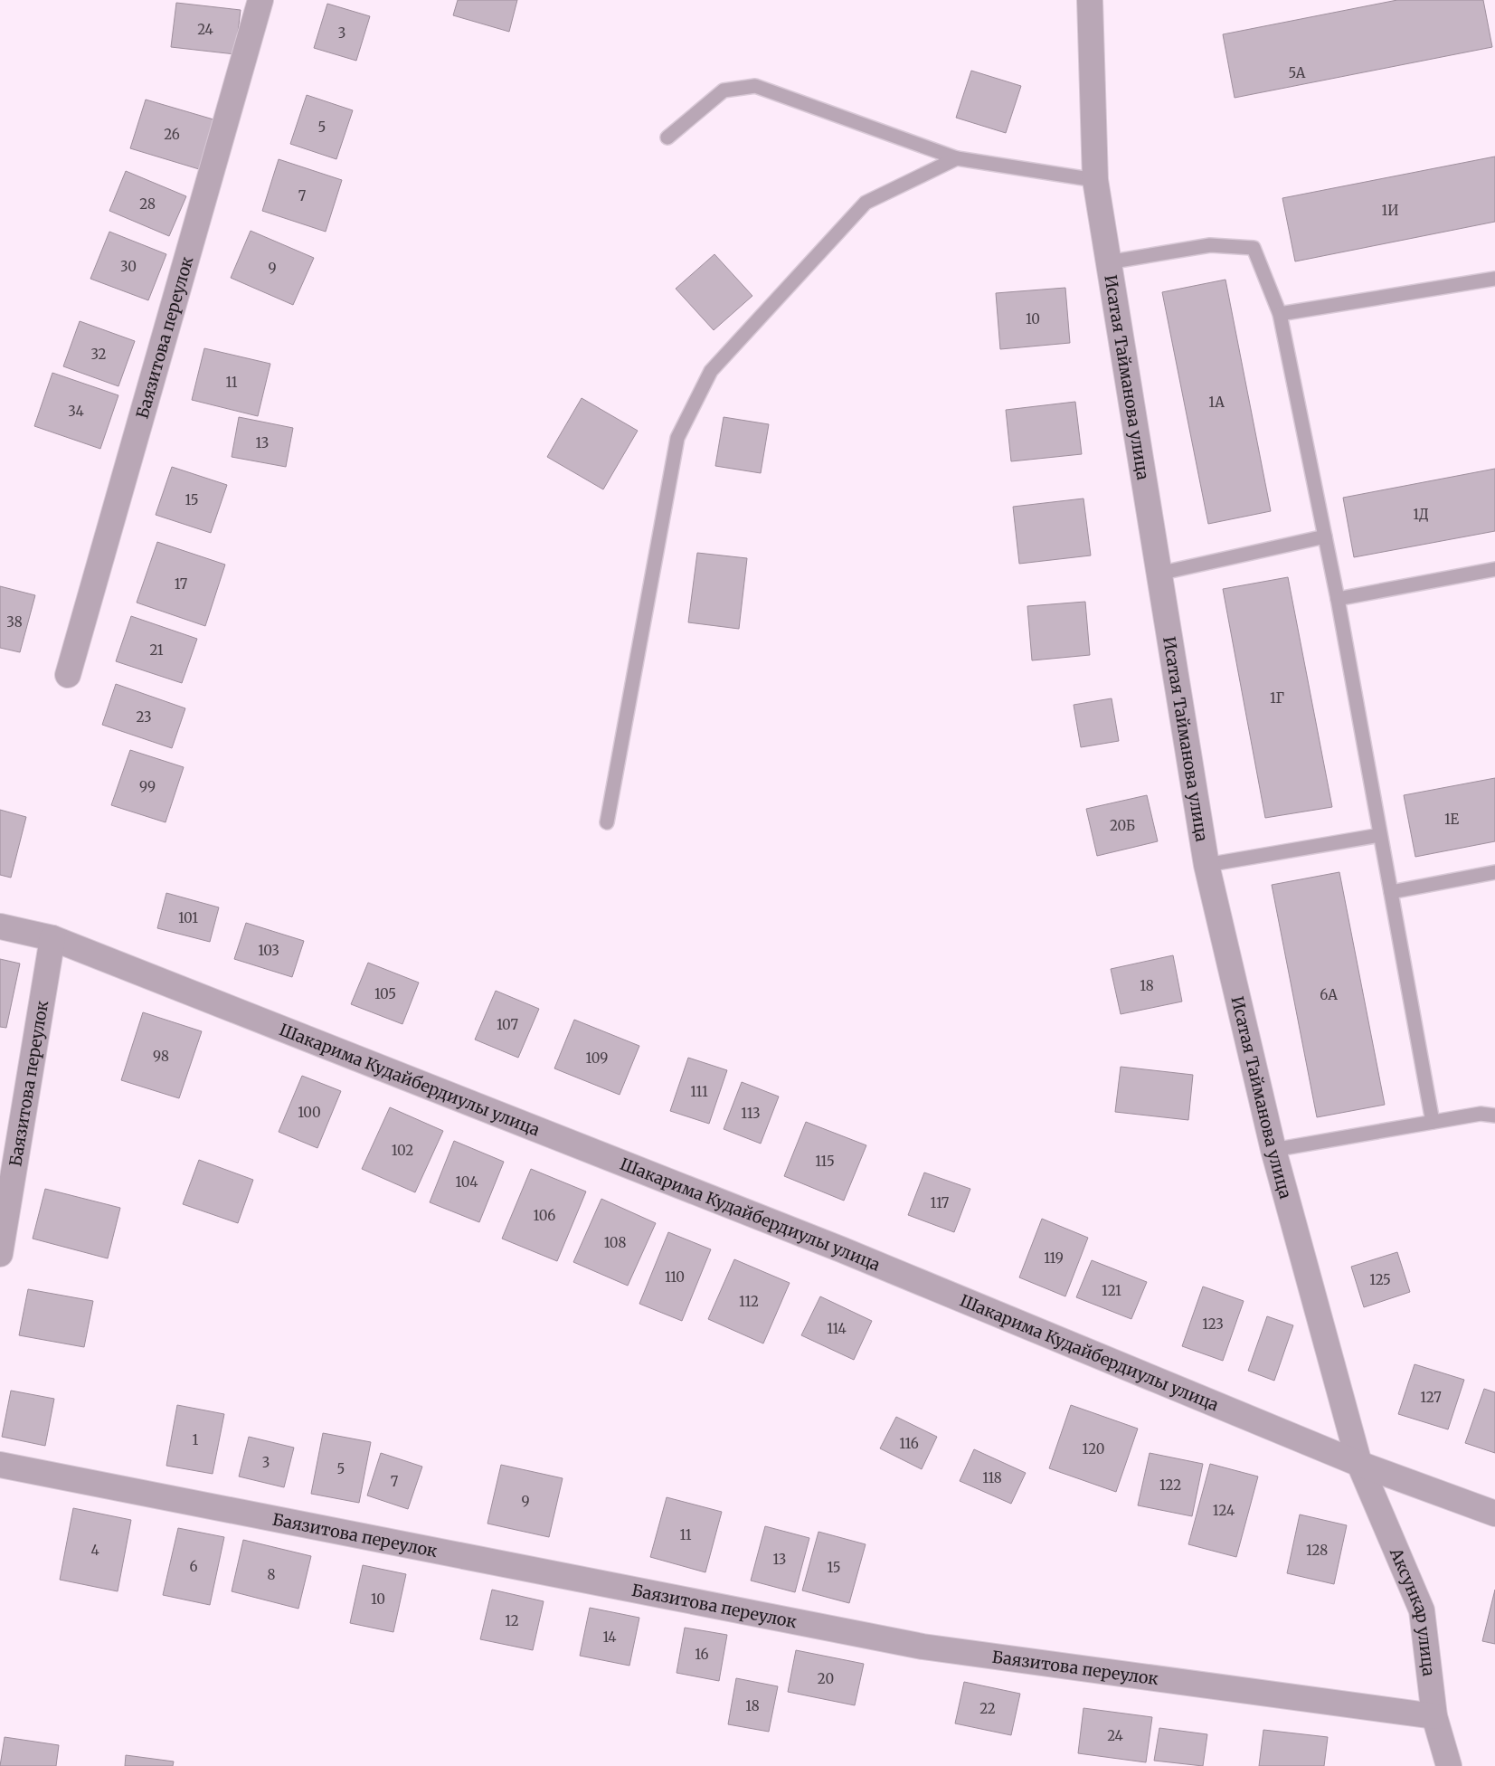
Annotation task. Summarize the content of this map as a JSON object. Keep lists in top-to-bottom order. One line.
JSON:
{"streets":{"street":["Баязитова переулок","Исатая Тайманова улица","Шакарима Кудайбердиулы улица","Аксункар улица"]},"crossings":[["Баязитова переулок","Шакарима Кудайбердиулы улица"],["Баязитова переулок","Аксункар улица"],["Исатая Тайманова улица","Шакарима Кудайбердиулы улица"],["Исатая Тайманова улица","Аксункар улица"],["Шакарима Кудайбердиулы улица","Аксункар улица"]],"house_numbers":["24","3","5А","5","26","7","28","1И","30","9","10","32","11","1А","34","13","15","1Д","17","38","21","1Г","23","99","1Е","20Б","101","103","18","105","6А","107","98","109","111","100","113","102","115","104","117","106","108","119","110","125","121","112","123","114","127","1","116","120","3","5","118","7","122","9","124","11","4","128","13","6","15","8","10","12","14","16","20","18","22","24"]}
